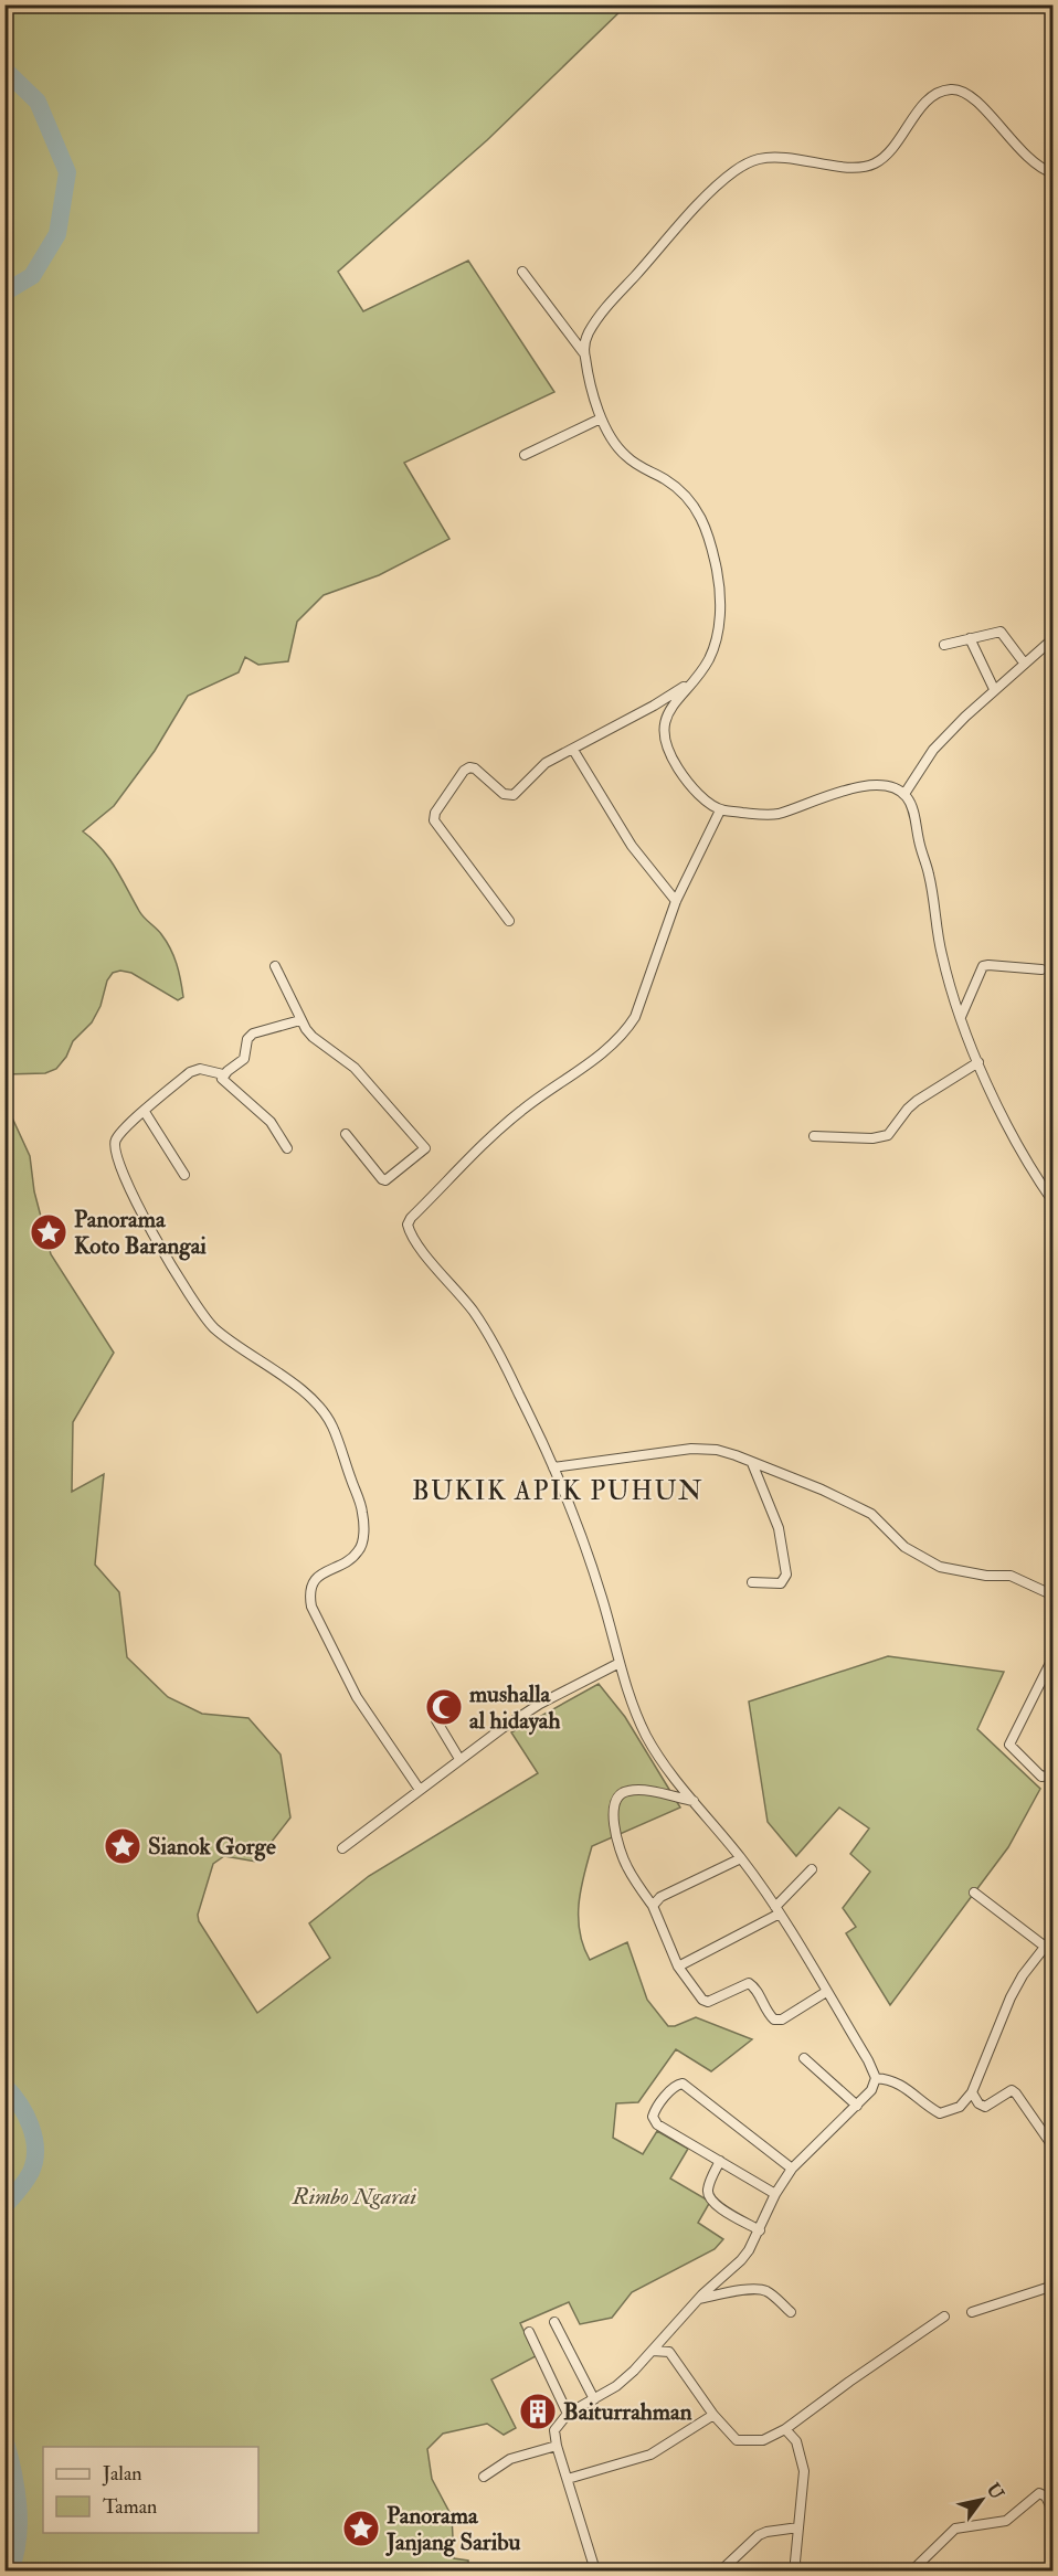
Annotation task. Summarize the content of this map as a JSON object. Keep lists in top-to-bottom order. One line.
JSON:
{"districts":["BUKIK APIK PUHUN"],"parks":["Rimbo Ngarai"],"places":{"place":["Panorama Koto Barangai","Sianok Gorge","Panorama Janjang Saribu"],"mosque":["mushalla al hidayah"],"building":["Baiturrahman"]},"legend":["Jalan","Taman"],"north":"top right"}
